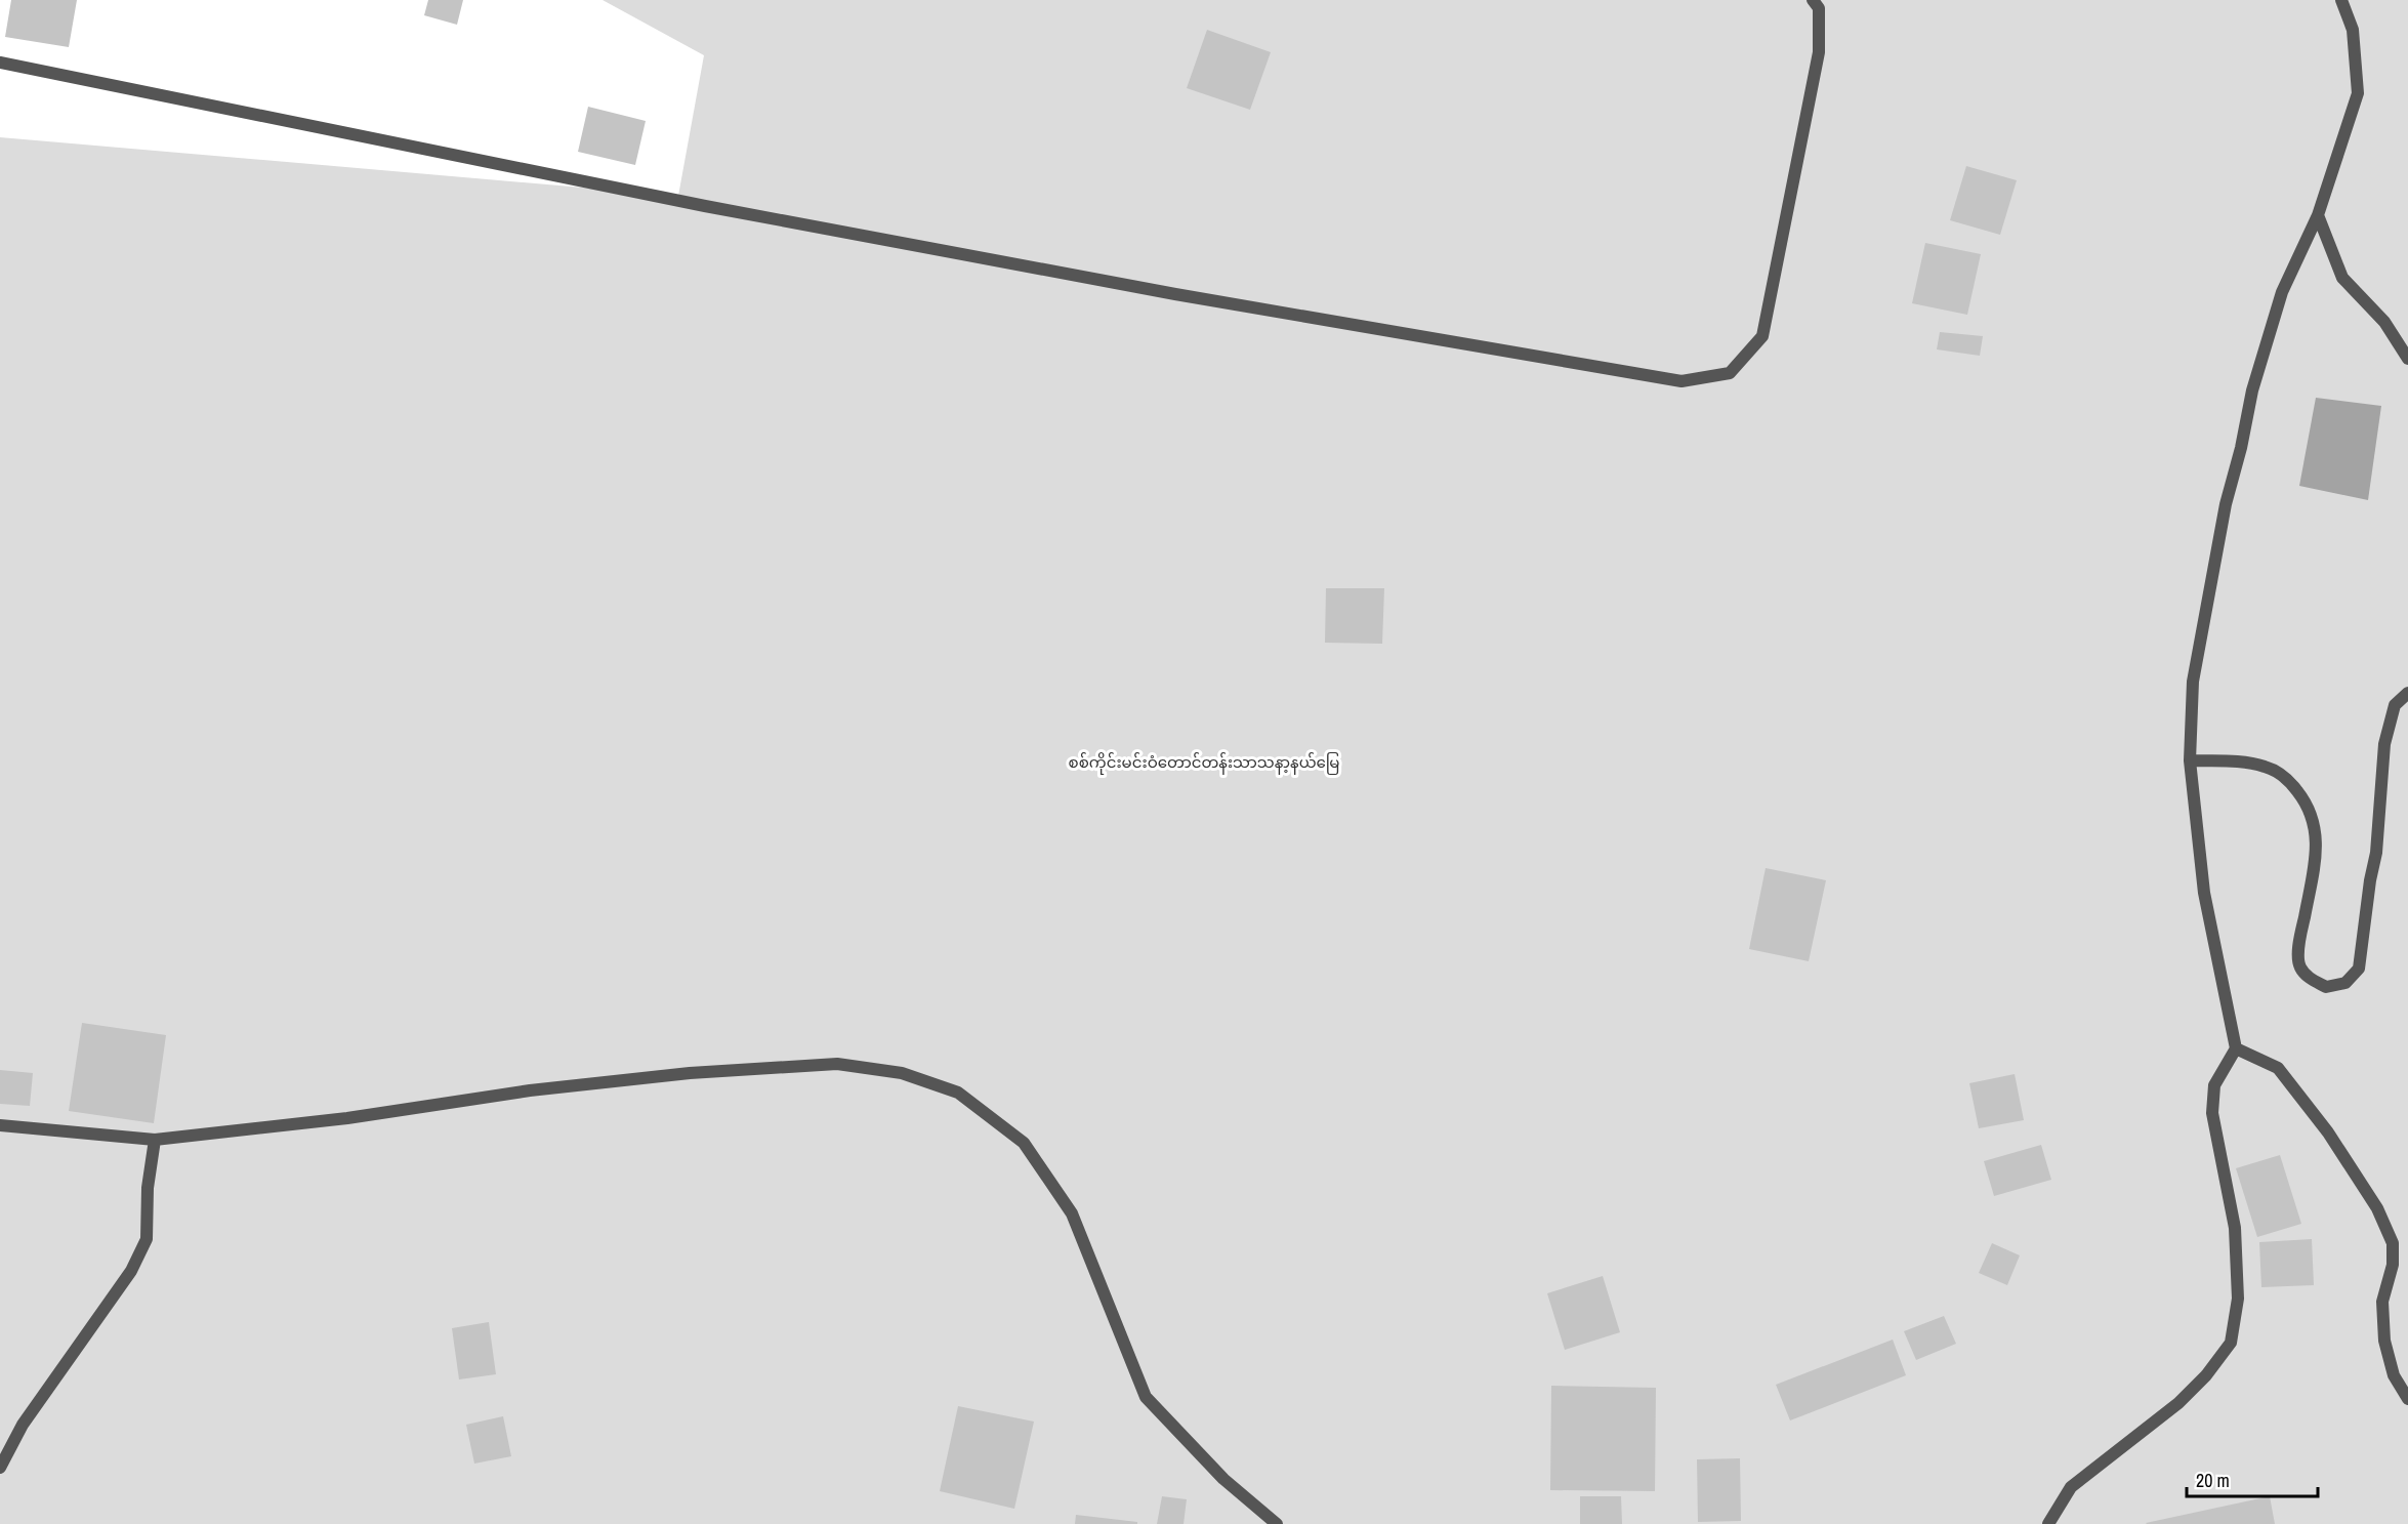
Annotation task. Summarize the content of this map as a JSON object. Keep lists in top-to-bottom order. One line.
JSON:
{"parks":["စစ်ကိုင်းမင်းဝံတောင်တန်းသာသနာ့နယ်မြေ"],"scale_bar":"20 m"}
